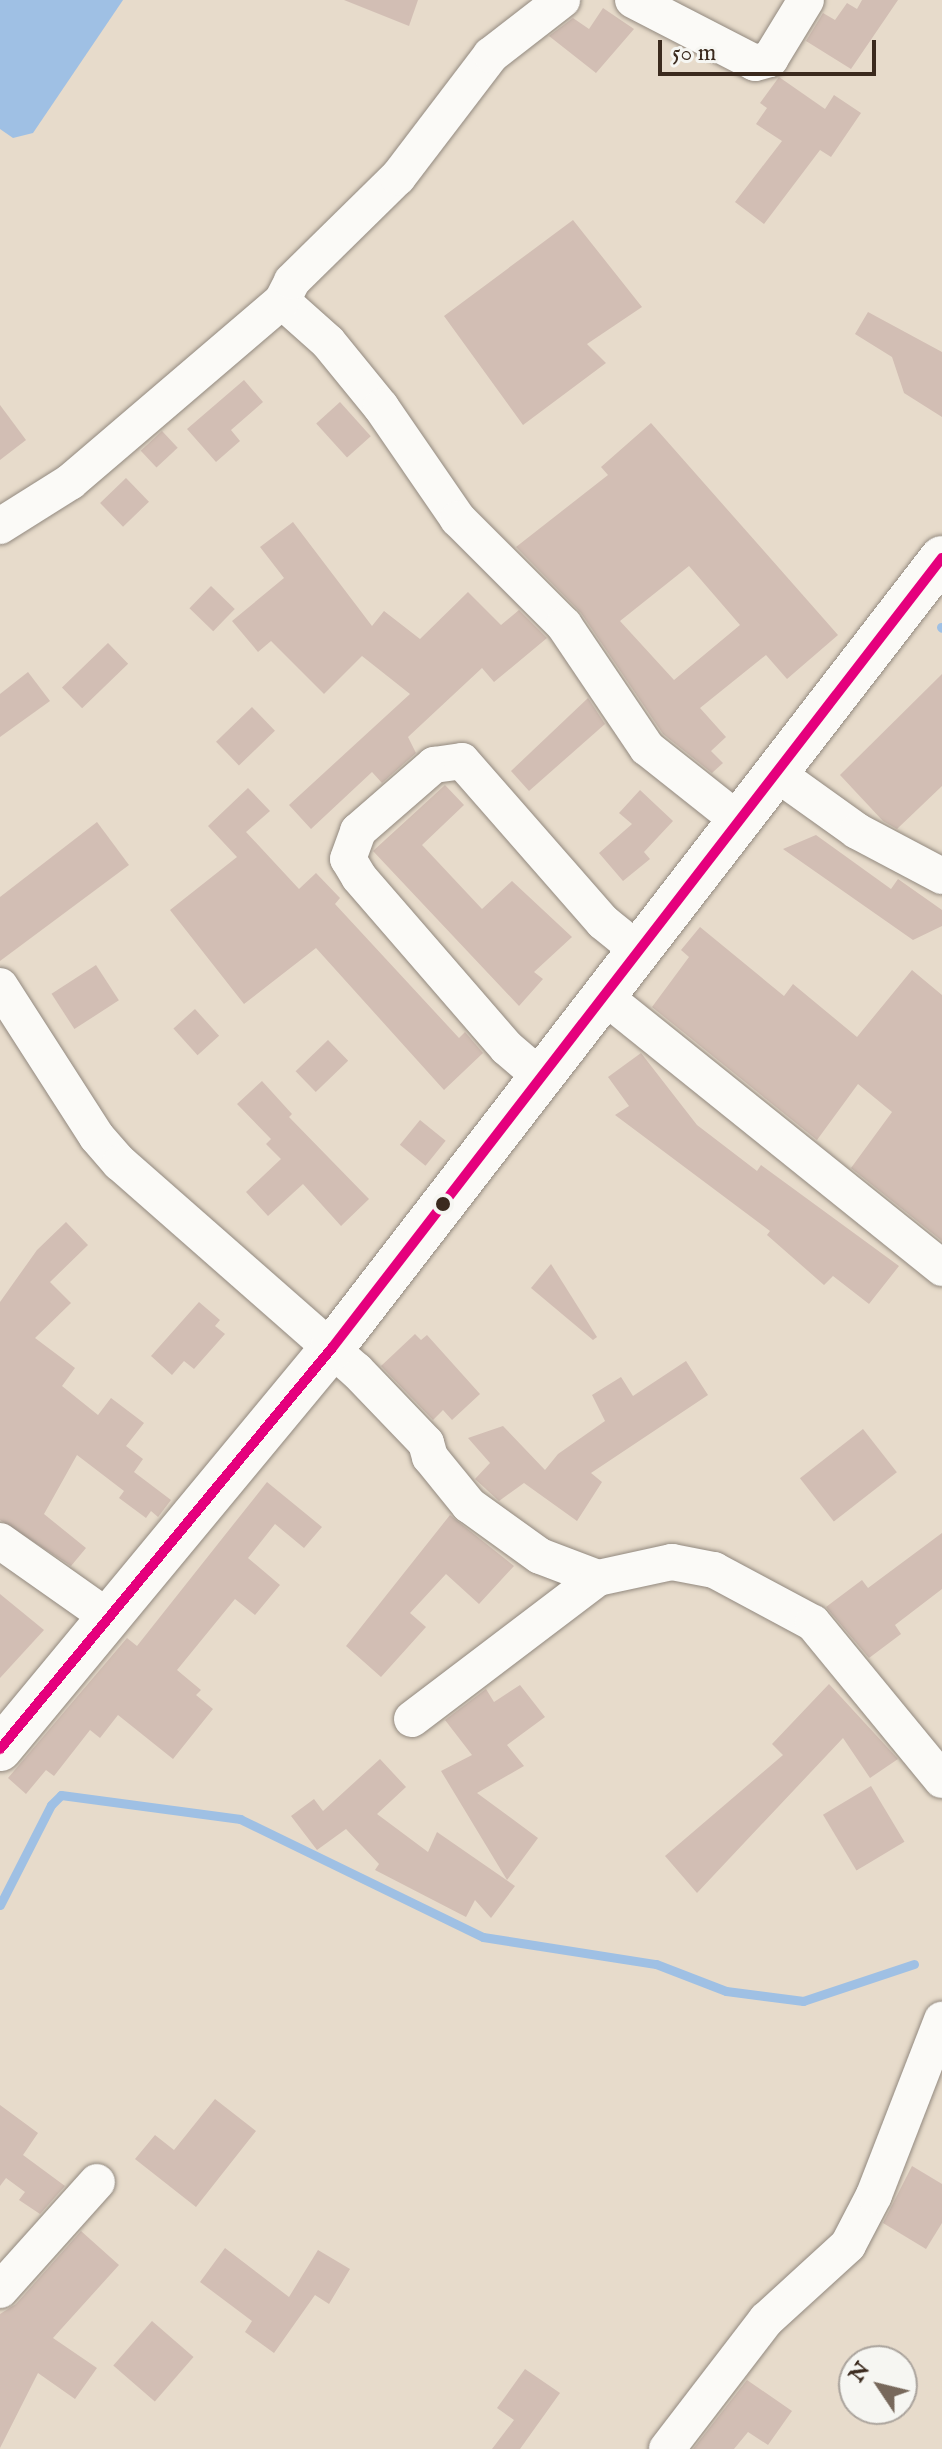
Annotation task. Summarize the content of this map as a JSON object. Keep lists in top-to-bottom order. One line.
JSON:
{"scale_bar":"50 m","north":"top left"}
